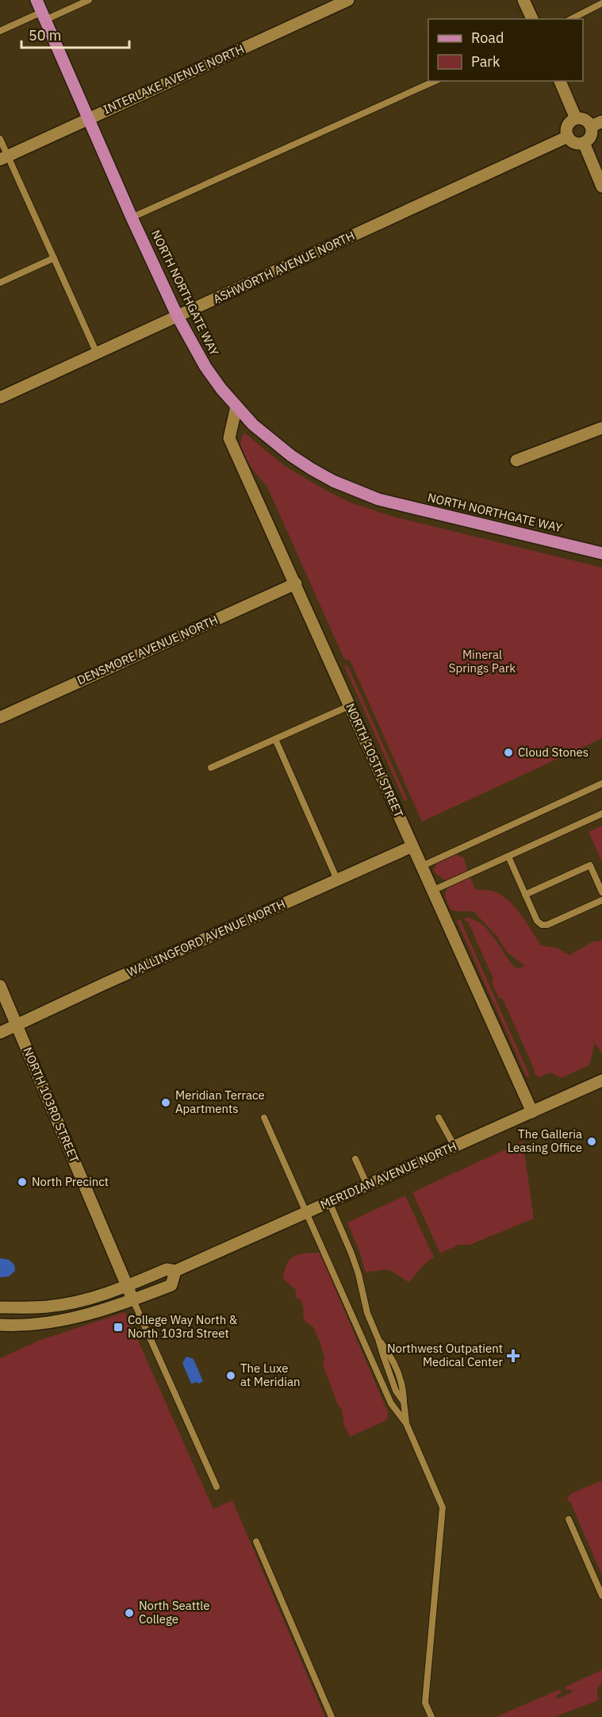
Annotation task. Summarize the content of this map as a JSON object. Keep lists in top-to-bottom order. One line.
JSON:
{"streets":{"main road":["NORTH NORTHGATE WAY"],"street":["INTERLAKE AVENUE NORTH","ASHWORTH AVENUE NORTH","DENSMORE AVENUE NORTH","NORTH 105TH STREET","WALLINGFORD AVENUE NORTH","NORTH 103RD STREET","MERIDIAN AVENUE NORTH"]},"crossings":[["INTERLAKE AVENUE NORTH","NORTH NORTHGATE WAY"],["ASHWORTH AVENUE NORTH","NORTH NORTHGATE WAY"],["NORTH NORTHGATE WAY","NORTH 105TH STREET"],["DENSMORE AVENUE NORTH","NORTH 105TH STREET"],["NORTH 105TH STREET","WALLINGFORD AVENUE NORTH"],["NORTH 105TH STREET","MERIDIAN AVENUE NORTH"],["WALLINGFORD AVENUE NORTH","NORTH 103RD STREET"],["NORTH 103RD STREET","MERIDIAN AVENUE NORTH"]],"parks":["Mineral Springs Park"],"places":{"other":["Cloud Stones","Meridian Terrace Apartments","The Galleria Leasing Office","North Precinct","The Luxe at Meridian","North Seattle College"],"transit":["College Way North & North 103rd Street"],"health":["Northwest Outpatient Medical Center"]},"legend":["Road","Park"],"scale_bar":"50 m"}
